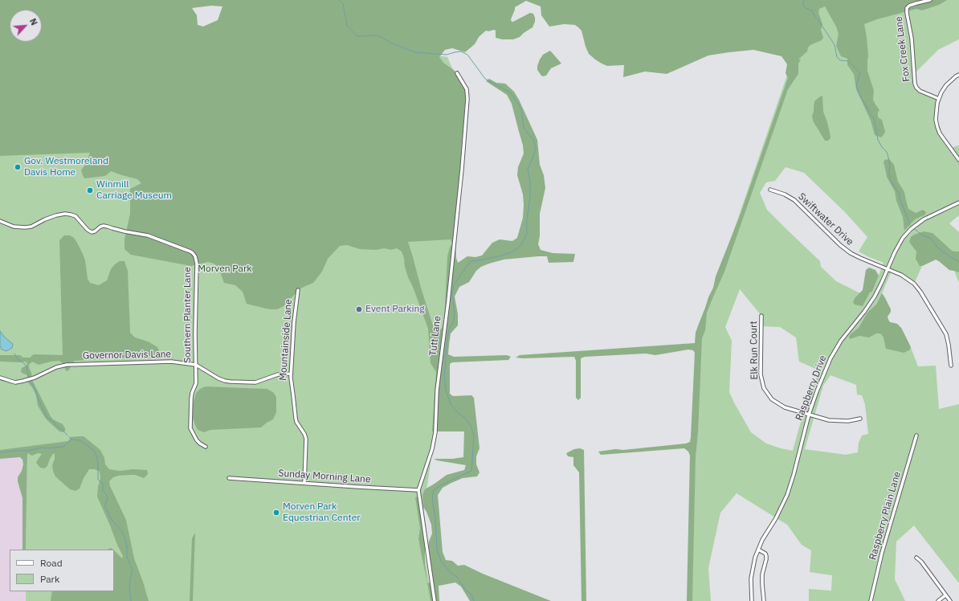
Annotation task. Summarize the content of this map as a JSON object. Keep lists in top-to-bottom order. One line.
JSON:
{"streets":{"street":["Fox Creek Lane","Swiftwater Drive","Southern Planter Lane","Tutt Lane","Mountainside Lane","Elk Run Court","Governor Davis Lane","Raspberry Drive","Sunday Morning Lane","Raspberry Plain Lane"]},"crossings":[["Swiftwater Drive","Raspberry Drive"],["Southern Planter Lane","Governor Davis Lane"],["Tutt Lane","Sunday Morning Lane"],["Mountainside Lane","Governor Davis Lane"],["Mountainside Lane","Sunday Morning Lane"],["Elk Run Court","Raspberry Drive"]],"parks":["Morven Park"],"places":["Gov. Westmoreland Davis Home","Winmill Carriage Museum","Event Parking","Morven Park Equestrian Center"],"legend":["Road","Park"],"north":"top right"}
